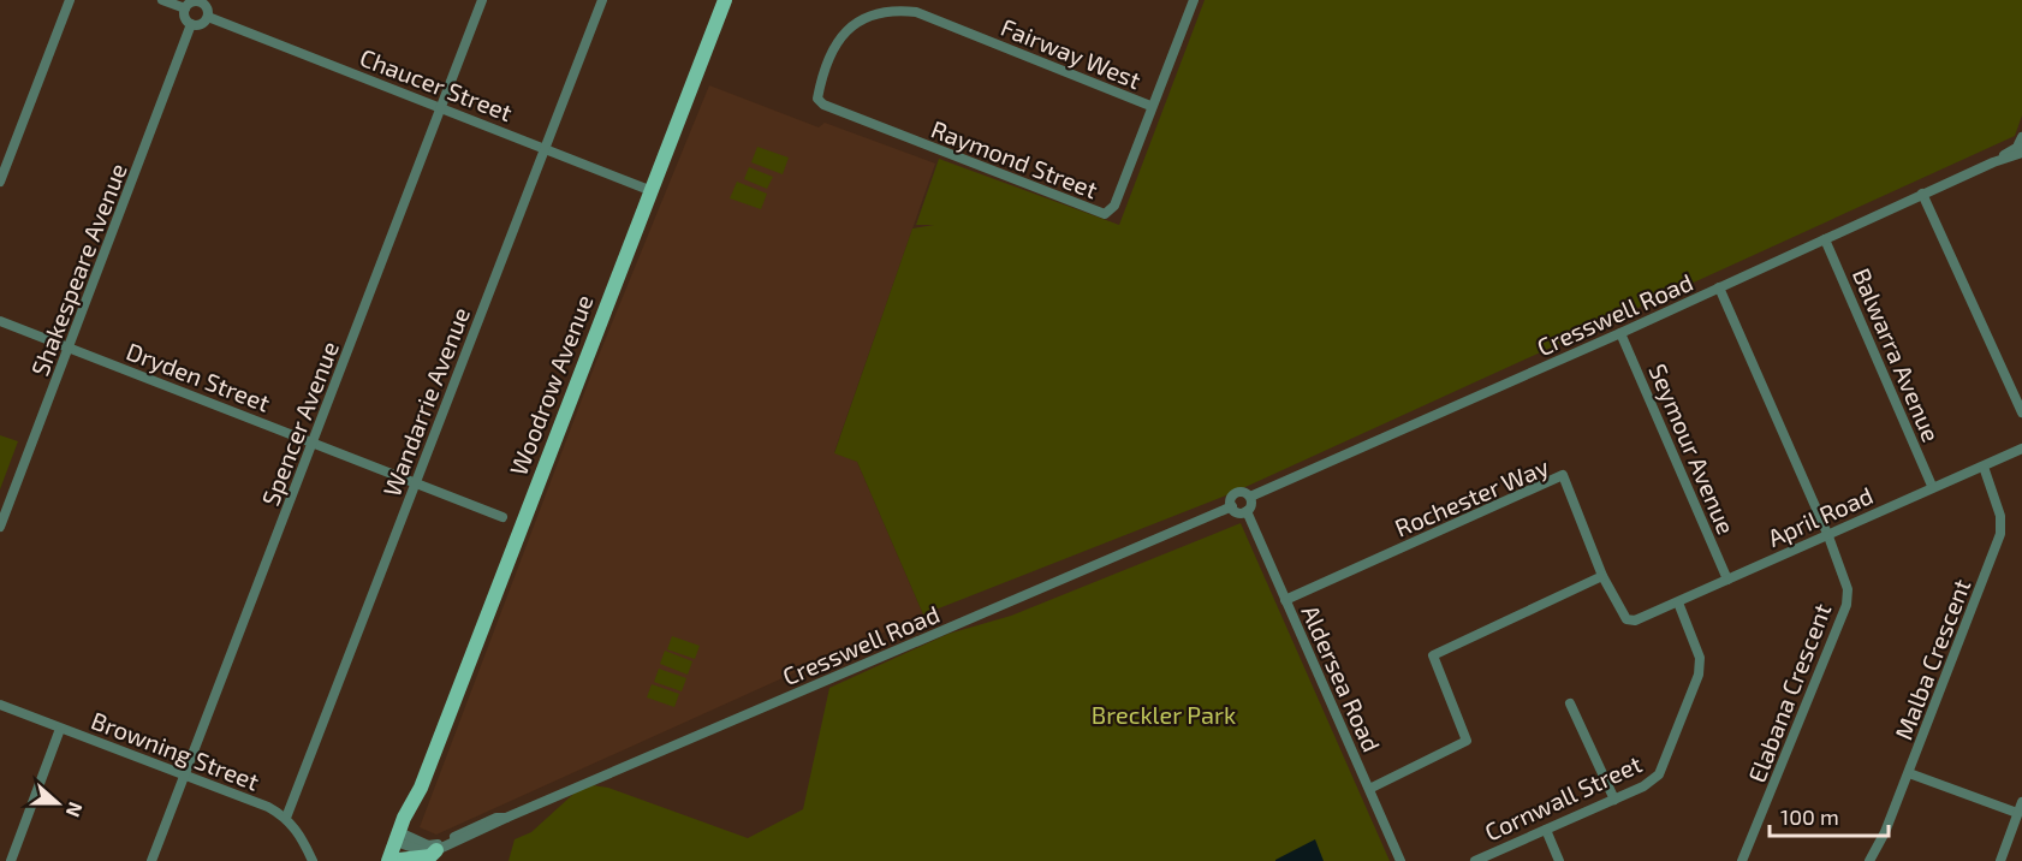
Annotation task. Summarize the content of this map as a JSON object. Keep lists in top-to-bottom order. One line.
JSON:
{"streets":{"main road":["Woodrow Avenue"],"street":["Fairway West","Chaucer Street","Raymond Street","Shakespeare Avenue","Cresswell Road","Balwarra Avenue","Dryden Street","Wandarrie Avenue","Spencer Avenue","Seymour Avenue","Rochester Way","April Road","Malba Crescent","Aldersea Road","Elabana Crescent","Browning Street","Cornwall Street"]},"crossings":[["Fairway West","Raymond Street"],["Chaucer Street","Shakespeare Avenue"],["Chaucer Street","Woodrow Avenue"],["Chaucer Street","Wandarrie Avenue"],["Chaucer Street","Spencer Avenue"],["Shakespeare Avenue","Dryden Street"],["Cresswell Road","Balwarra Avenue"],["Cresswell Road","Woodrow Avenue"],["Cresswell Road","Seymour Avenue"],["Cresswell Road","Aldersea Road"],["Cresswell Road","Elabana Crescent"],["Balwarra Avenue","April Road"],["Dryden Street","Wandarrie Avenue"],["Dryden Street","Spencer Avenue"],["Wandarrie Avenue","Browning Street"],["Spencer Avenue","Browning Street"],["Seymour Avenue","April Road"],["Rochester Way","April Road"],["Rochester Way","Aldersea Road"],["April Road","Malba Crescent"],["April Road","Elabana Crescent"],["April Road","Cornwall Street"]],"parks":["Breckler Park"],"scale_bar":"100 m","north":"right"}
